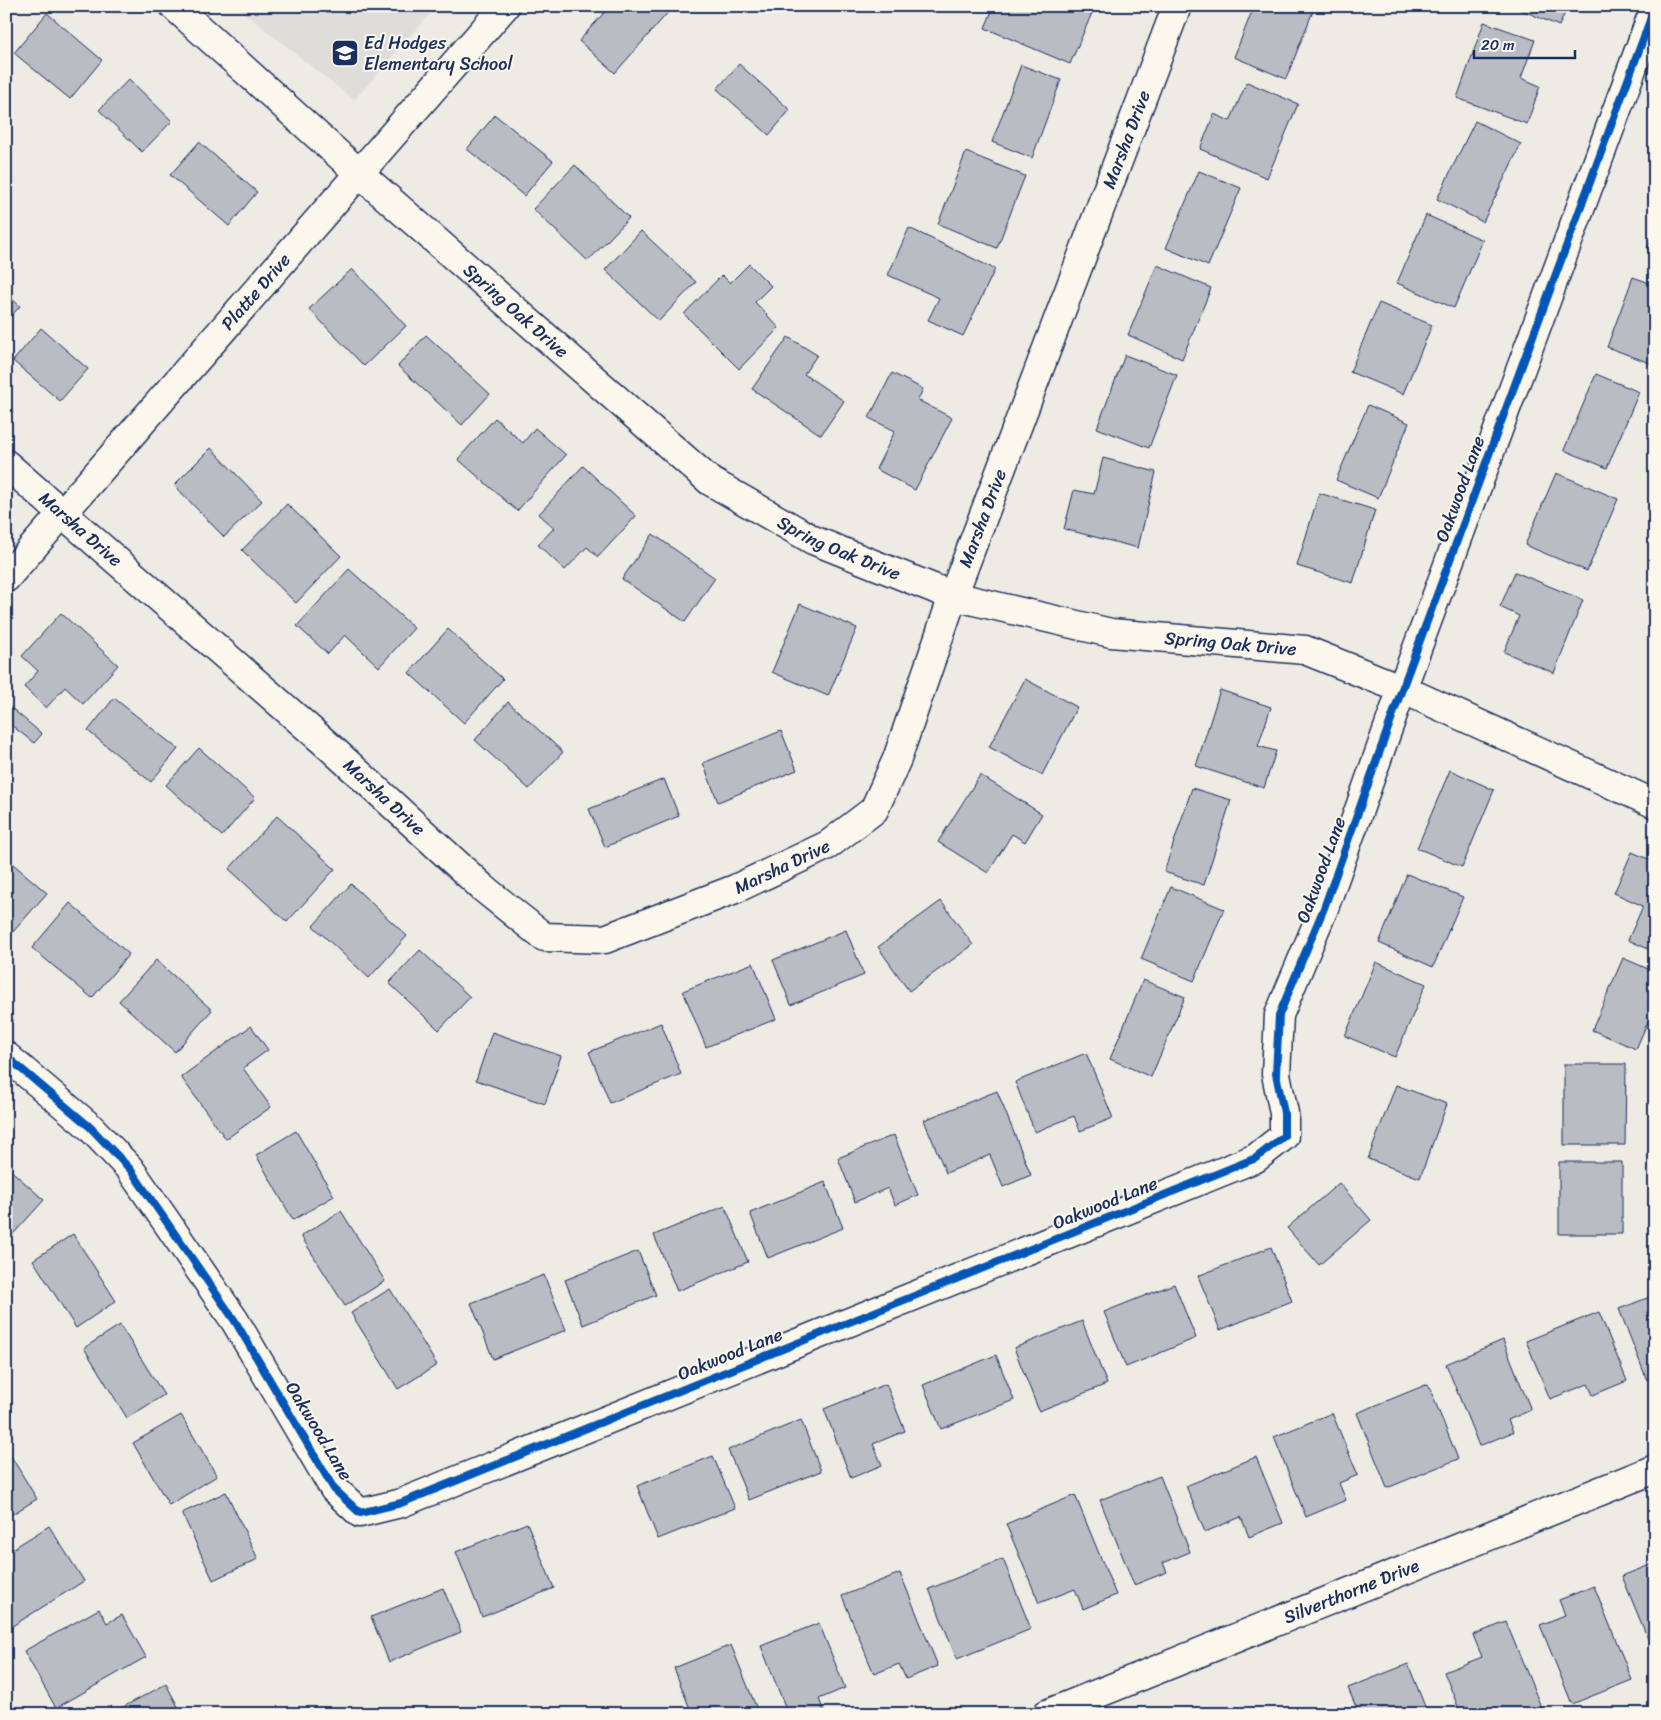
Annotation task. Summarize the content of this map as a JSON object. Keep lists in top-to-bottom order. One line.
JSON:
{"streets":{"street":["Marsha Drive","Platte Drive","Spring Oak Drive","Oakwood Lane","Silverthorne Drive"]},"crossings":[["Marsha Drive","Platte Drive"],["Marsha Drive","Spring Oak Drive"],["Platte Drive","Spring Oak Drive"],["Spring Oak Drive","Oakwood Lane"]],"places":{"school or university":["Ed Hodges Elementary School"]},"scale_bar":"20 m"}
